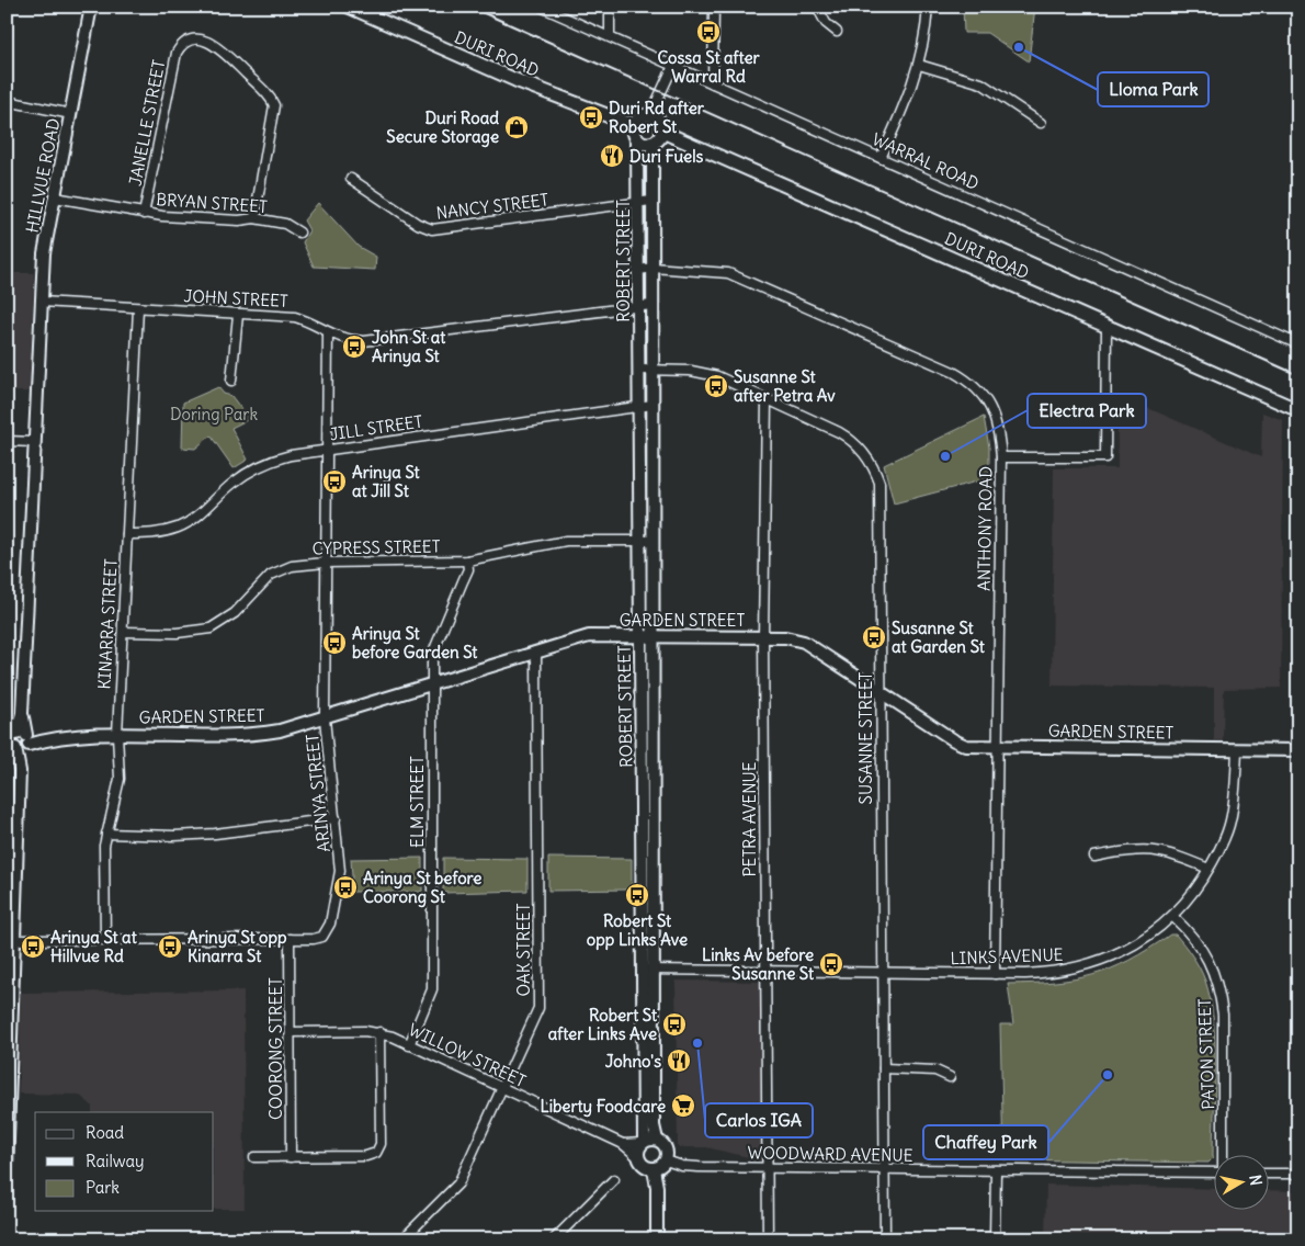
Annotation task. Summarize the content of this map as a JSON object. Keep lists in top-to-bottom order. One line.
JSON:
{"streets":{"main road":["DURI ROAD"],"street":["JANELLE STREET","WARRAL ROAD","HILLVUE ROAD","BRYAN STREET","NANCY STREET","ROBERT STREET","JOHN STREET","JILL STREET","ANTHONY ROAD","CYPRESS STREET","GARDEN STREET","KINARRA STREET","SUSANNE STREET","ARINYA STREET","ELM STREET","PETRA AVENUE","OAK STREET","LINKS AVENUE","COORONG STREET","PATON STREET","WILLOW STREET","WOODWARD AVENUE"]},"crossings":[["DURI ROAD","ROBERT STREET"],["JANELLE STREET","BRYAN STREET"],["HILLVUE ROAD","BRYAN STREET"],["HILLVUE ROAD","JOHN STREET"],["HILLVUE ROAD","GARDEN STREET"],["HILLVUE ROAD","ARINYA STREET"],["NANCY STREET","ROBERT STREET"],["ROBERT STREET","JOHN STREET"],["ROBERT STREET","JILL STREET"],["ROBERT STREET","ANTHONY ROAD"],["ROBERT STREET","CYPRESS STREET"],["ROBERT STREET","GARDEN STREET"],["ROBERT STREET","SUSANNE STREET"],["ROBERT STREET","LINKS AVENUE"],["ROBERT STREET","WILLOW STREET"],["ROBERT STREET","WOODWARD AVENUE"],["JOHN STREET","KINARRA STREET"],["JOHN STREET","ARINYA STREET"],["JILL STREET","KINARRA STREET"],["JILL STREET","ARINYA STREET"],["ANTHONY ROAD","GARDEN STREET"],["ANTHONY ROAD","LINKS AVENUE"],["CYPRESS STREET","KINARRA STREET"],["CYPRESS STREET","ARINYA STREET"],["CYPRESS STREET","ELM STREET"],["GARDEN STREET","KINARRA STREET"],["GARDEN STREET","SUSANNE STREET"],["GARDEN STREET","ARINYA STREET"],["GARDEN STREET","ELM STREET"],["GARDEN STREET","PETRA AVENUE"],["GARDEN STREET","OAK STREET"],["GARDEN STREET","LINKS AVENUE"],["KINARRA STREET","ARINYA STREET"],["SUSANNE STREET","PETRA AVENUE"],["SUSANNE STREET","LINKS AVENUE"],["SUSANNE STREET","WOODWARD AVENUE"],["ARINYA STREET","COORONG STREET"],["ELM STREET","WILLOW STREET"],["PETRA AVENUE","LINKS AVENUE"],["PETRA AVENUE","WOODWARD AVENUE"],["OAK STREET","WILLOW STREET"],["LINKS AVENUE","PATON STREET"],["COORONG STREET","WILLOW STREET"],["WILLOW STREET","WOODWARD AVENUE"]],"parks":["Doring Park"],"places":{"bus stop":["Cossa St after Warral Rd","Duri Rd after Robert St","John St at Arinya St","Susanne St after Petra Av","Arinya St at Jill St","Susanne St at Garden St","Arinya St before Garden St","Arinya St before Coorong St","Robert St opp Links Ave","Arinya St at Hillvue Rd","Arinya St opp Kinarra St","Links Av before Susanne St","Robert St after Links Ave"],"other":["Lloma Park","Electra Park","Carlos IGA","Chaffey Park"],"shop":["Duri Road Secure Storage"],"restaurant":["Duri Fuels","Johno's"],"supermarket":["Liberty Foodcare"]},"legend":["Road","Railway","Park"],"north":"right"}
